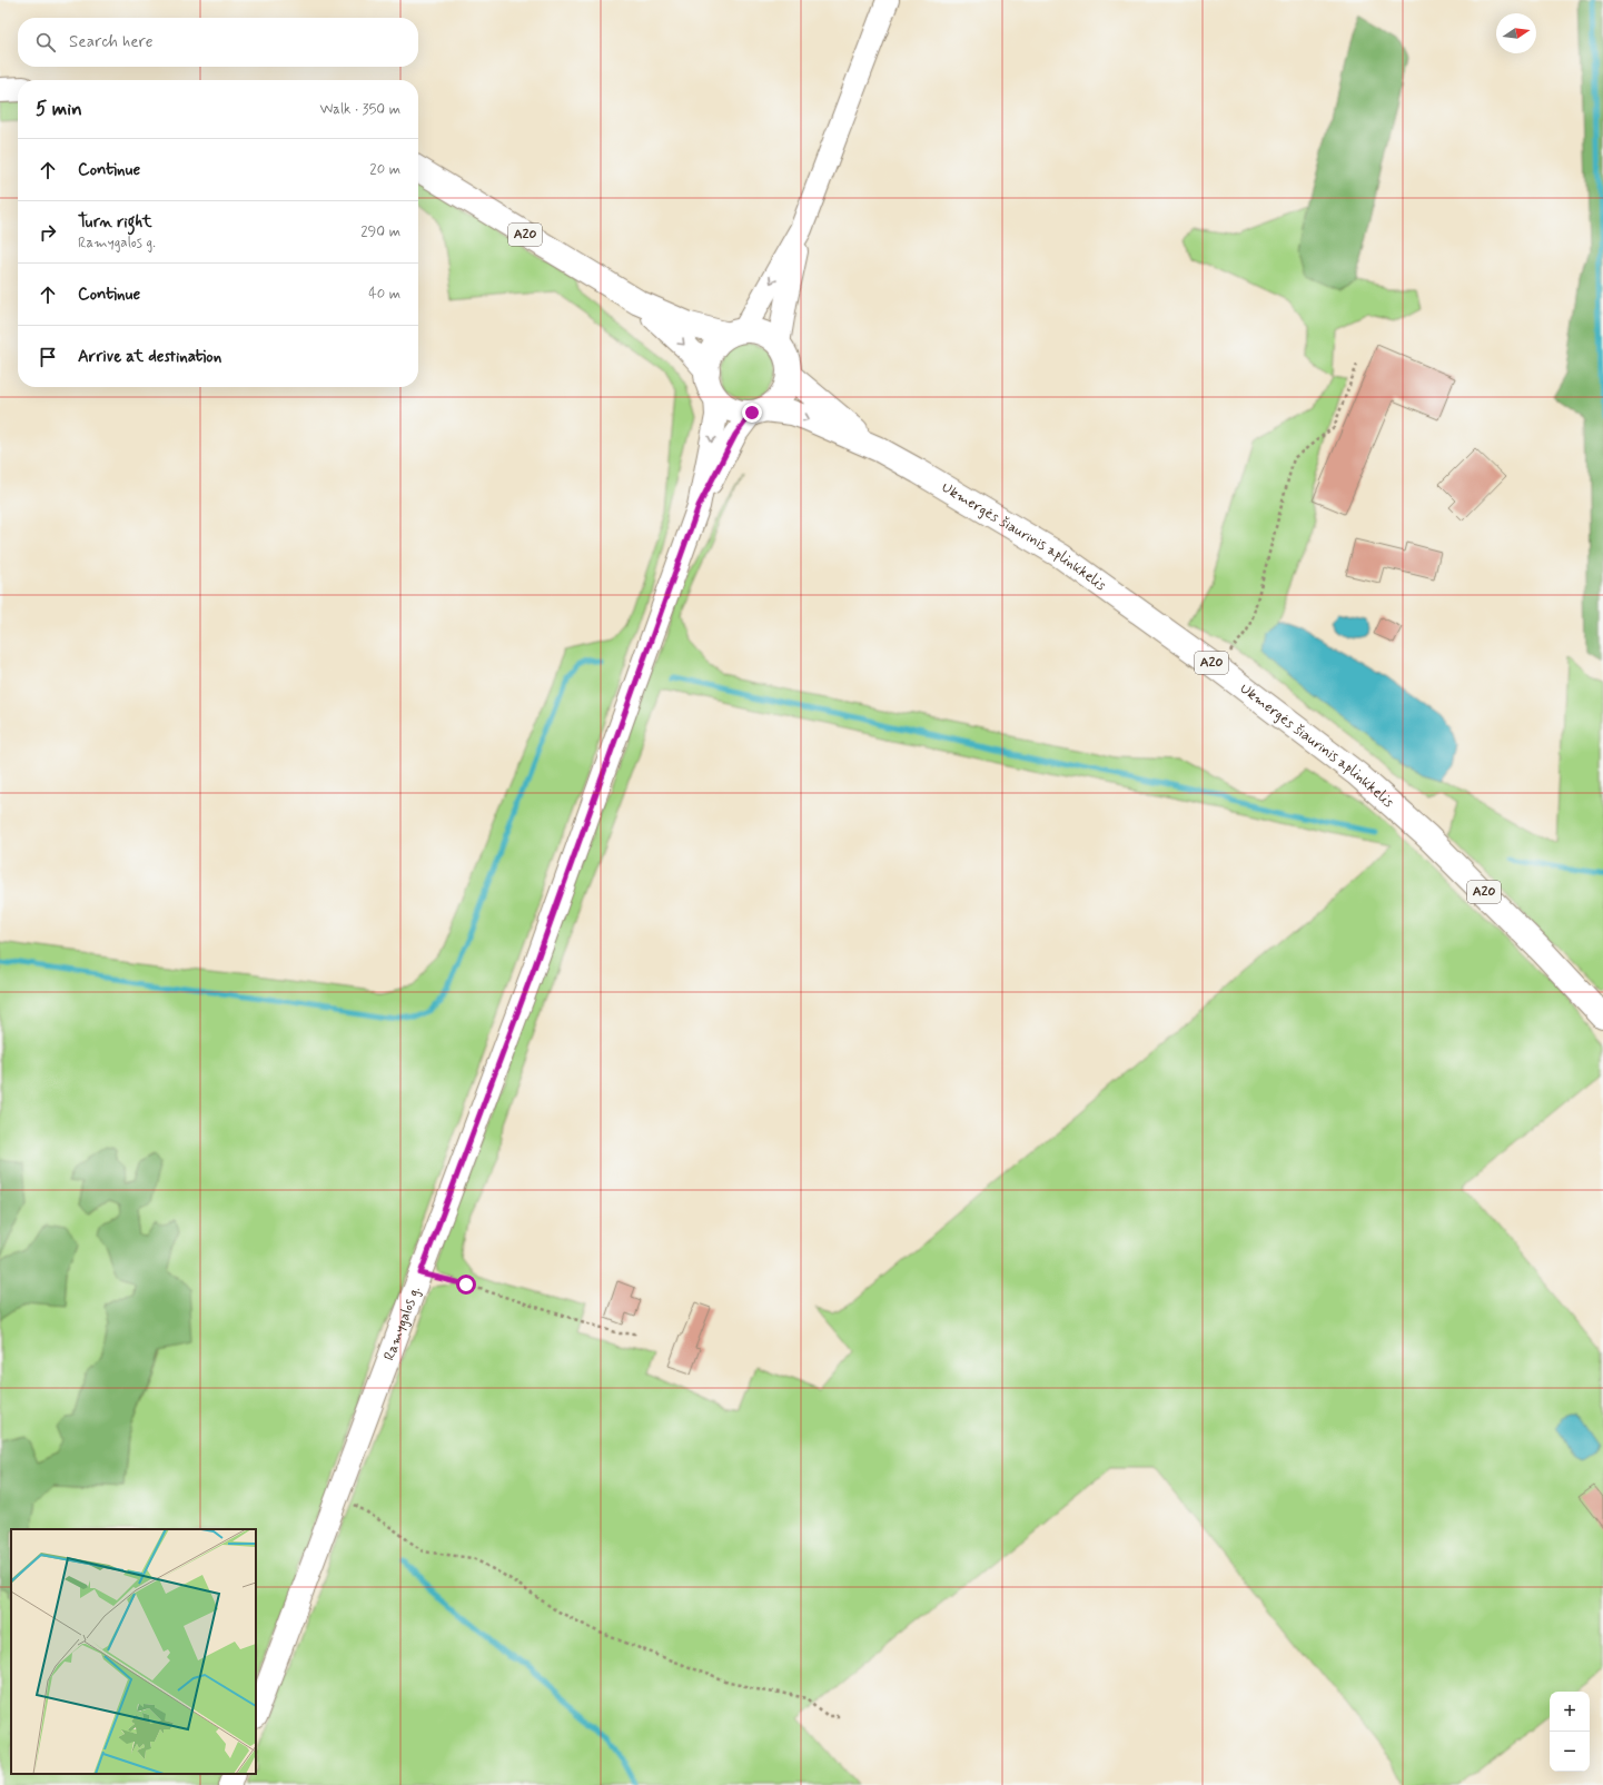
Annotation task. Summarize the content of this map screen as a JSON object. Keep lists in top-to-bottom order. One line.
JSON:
{"streets":{"highway":["A20","Ukmergės šiaurinis aplinkkelis"],"main road":["Ramygalos g."]},"crossings":[["A20","Ukmergės šiaurinis aplinkkelis"],["A20","Ramygalos g."],["Ukmergės šiaurinis aplinkkelis","Ramygalos g."]],"north":"right","page":{"search":"Search here","heading":["5 min","Walk · 350 m"],"list":[["Continue","20 m"],["Turn right","Ramygalos g.","290 m"],["Continue","40 m"],"Arrive at destination"],"map_buttons":["+","−"]}}
